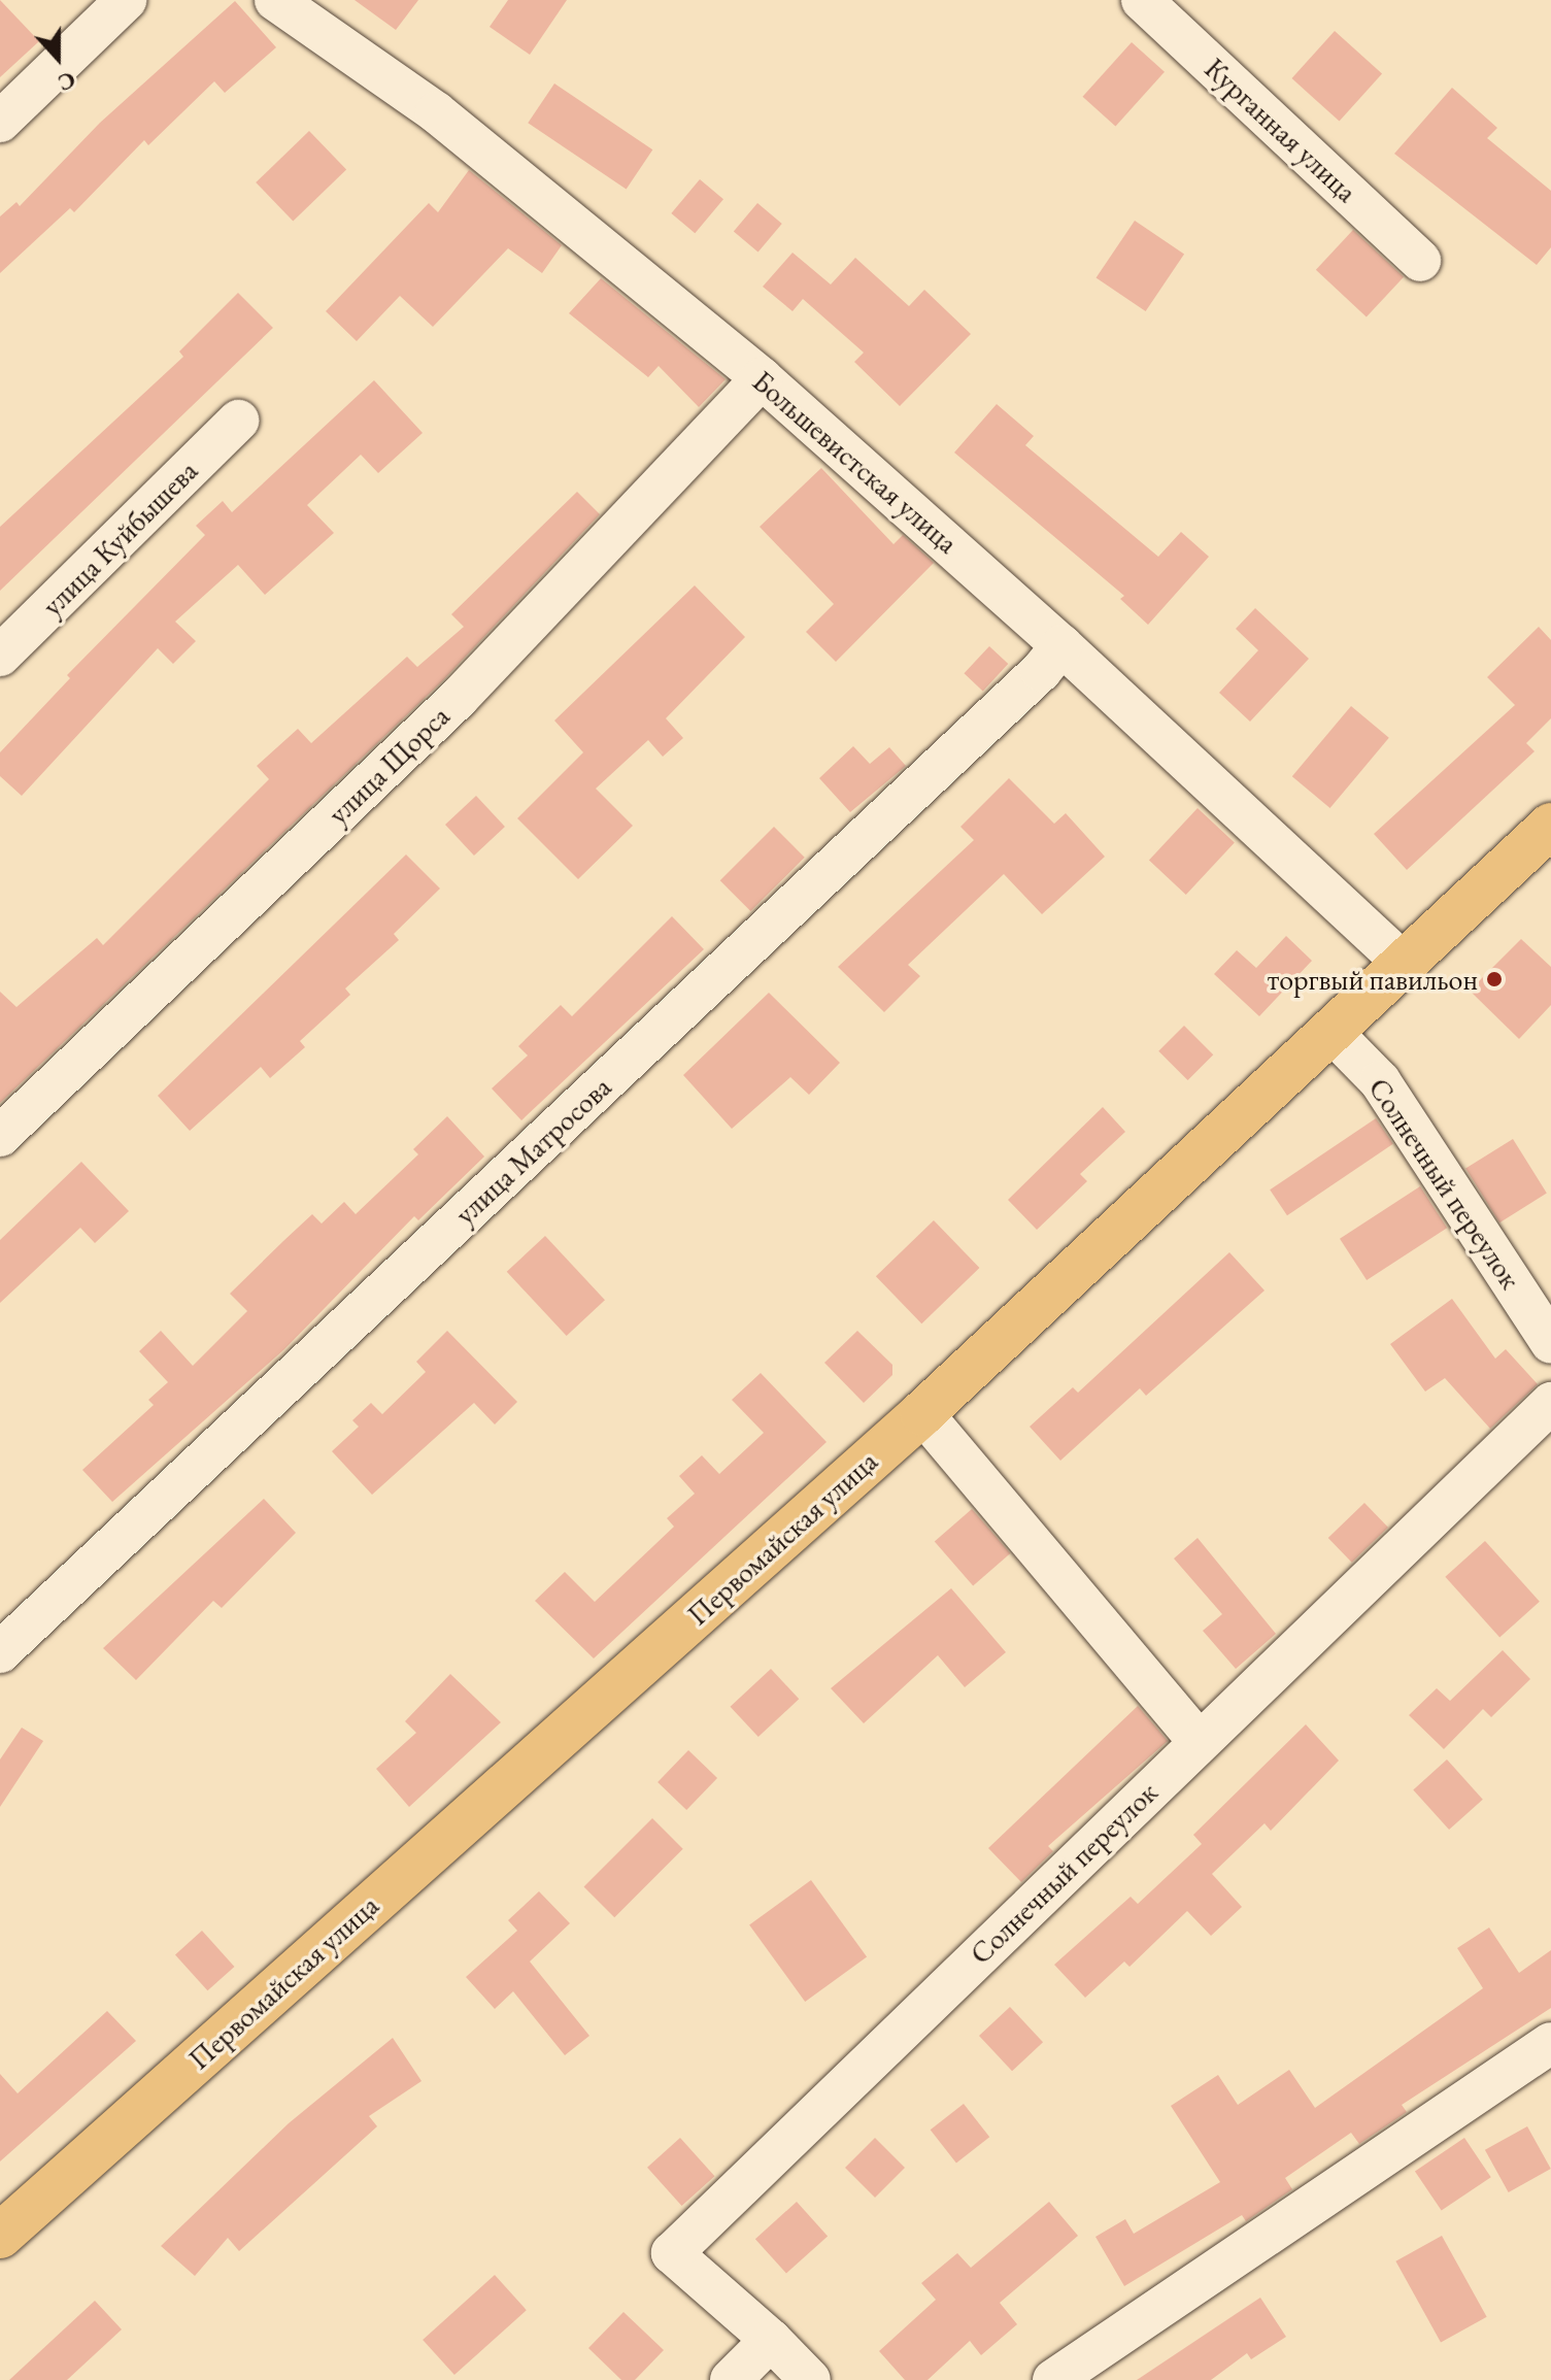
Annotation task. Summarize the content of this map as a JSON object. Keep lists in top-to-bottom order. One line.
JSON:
{"streets":{"main road":["Первомайская улица"],"street":["Курганная улица","Большевистская улица","улица Куйбышева","улица Щорса","улица Матросова","Солнечный переулок"]},"crossings":[["Большевистская улица","улица Щорса"],["Большевистская улица","улица Матросова"],["Большевистская улица","Первомайская улица"],["Солнечный переулок","Первомайская улица"]],"places":["торгвый павильон"],"north":"bottom"}
